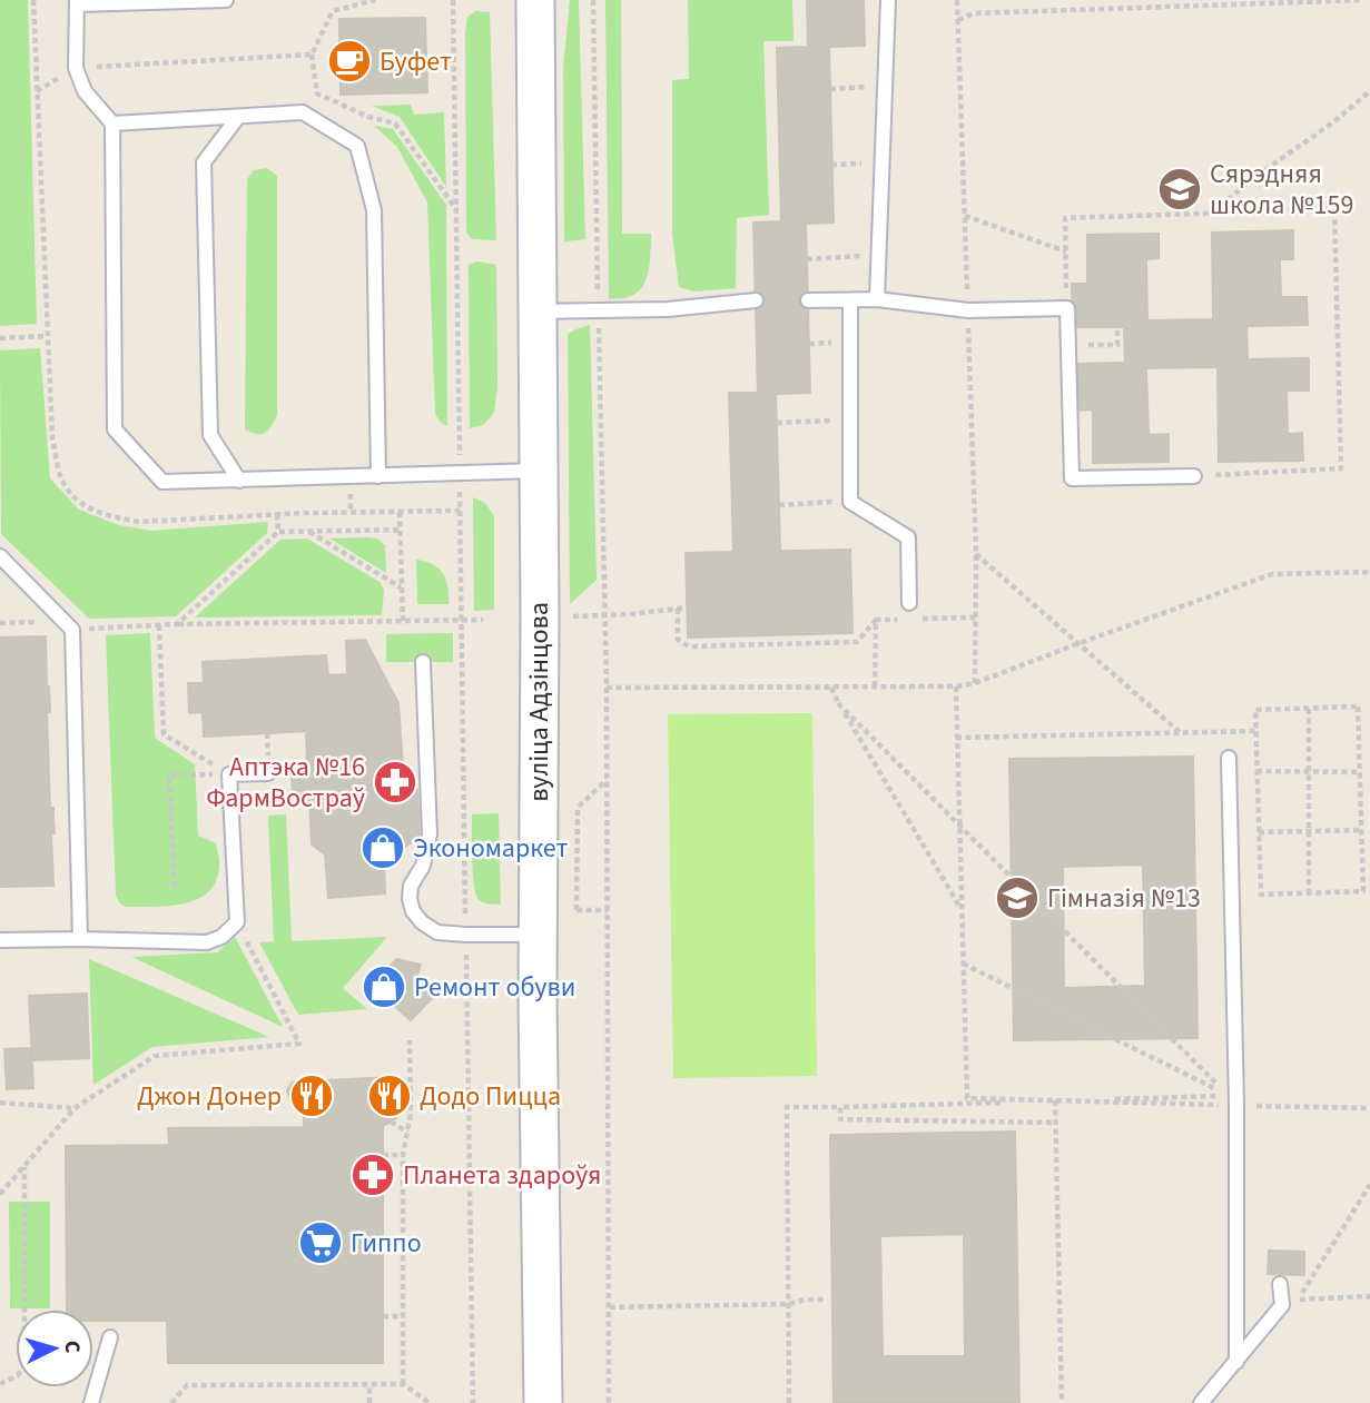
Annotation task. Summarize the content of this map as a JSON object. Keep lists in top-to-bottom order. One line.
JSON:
{"streets":{"main road":["вуліца Адзінцова"]},"places":{"cafe":["Буфет"],"school or university":["Сярэдняя школа №159","Гімназія №13"],"pharmacy":["Аптэка №16 ФармВостраў","Планета здароўя"],"shop":["Экономаркет","Ремонт обуви"],"restaurant":["Джон Донер","Додо Пицца"],"supermarket":["Гиппо"]},"north":"right"}
